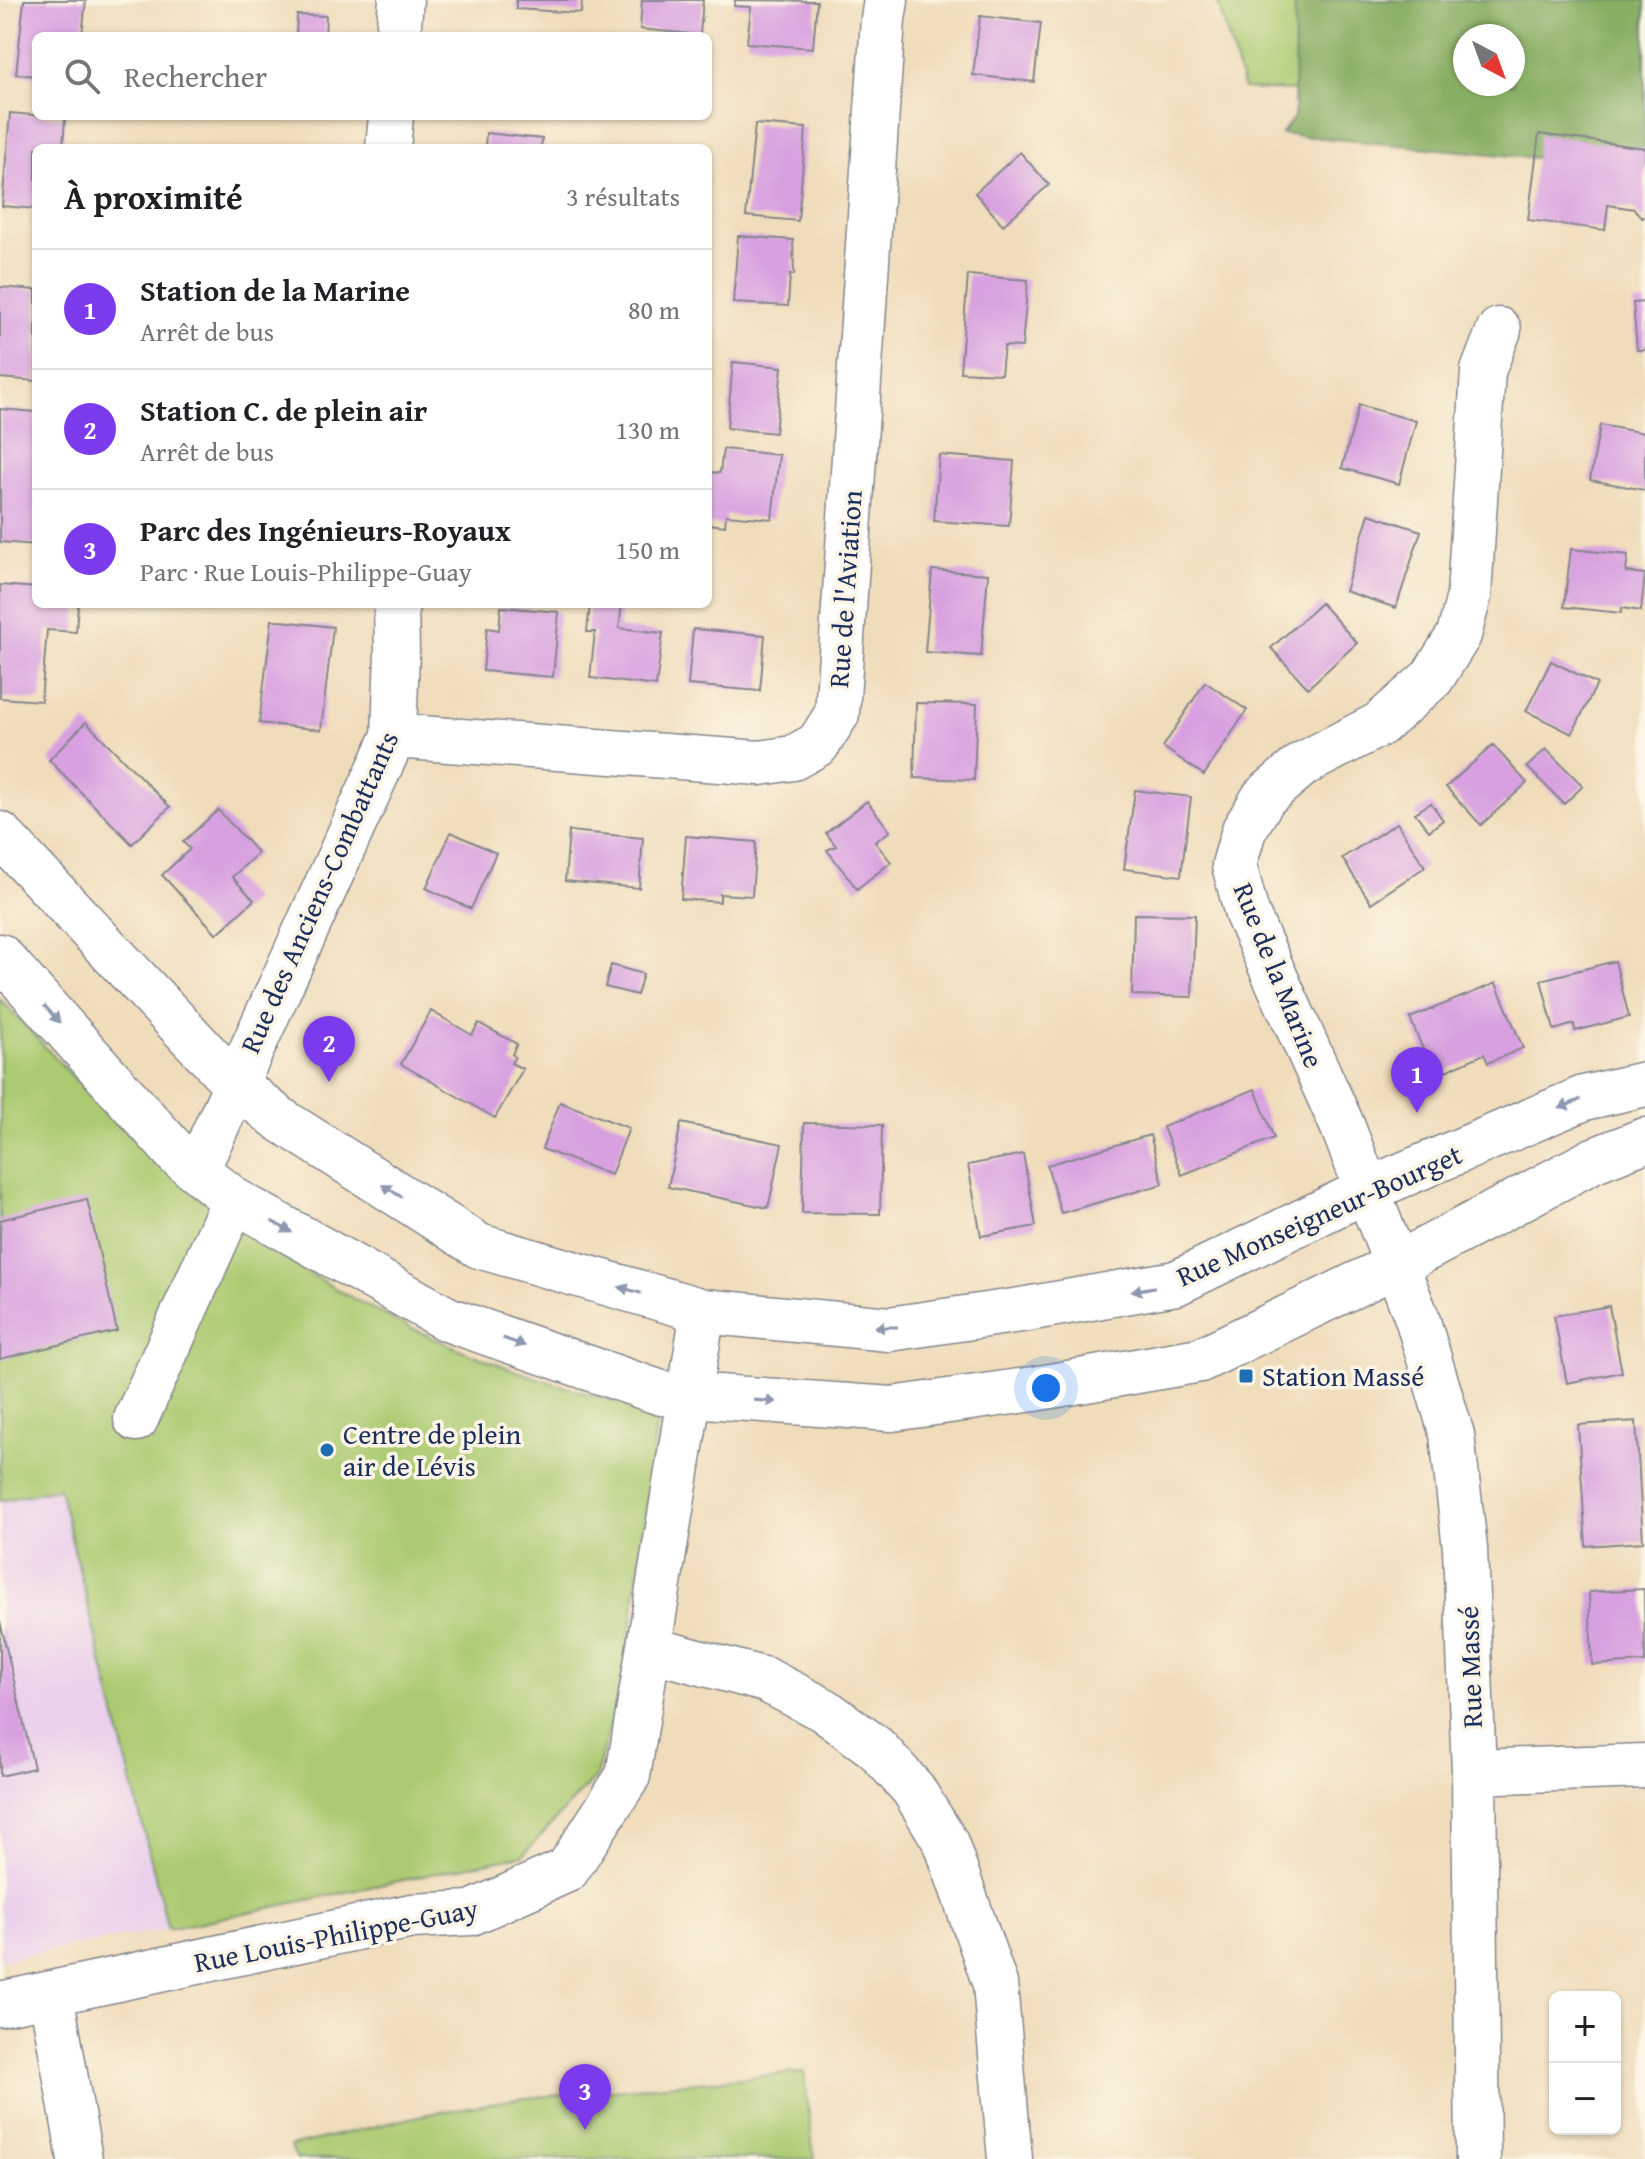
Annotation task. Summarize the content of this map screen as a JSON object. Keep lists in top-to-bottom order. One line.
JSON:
{"streets":{"street":["Rue de l'Aviation","Rue des Anciens-Combattants","Rue de la Marine","Rue Monseigneur-Bourget","Rue Massé","Rue Louis-Philippe-Guay"]},"crossings":[["Rue de l'Aviation","Rue des Anciens-Combattants"],["Rue des Anciens-Combattants","Rue Monseigneur-Bourget"],["Rue de la Marine","Rue Monseigneur-Bourget"],["Rue de la Marine","Rue Massé"],["Rue Monseigneur-Bourget","Rue Massé"],["Rue Monseigneur-Bourget","Rue Louis-Philippe-Guay"]],"places":{"transit":["Station Massé"],"other":["Centre de plein air de Lévis"]},"north":"bottom right","page":{"search":"Rechercher","heading":["À proximité","3 résultats"],"list":[{"mark":"1","name":"Station de la Marine","note":"Arrêt de bus","value":"80 m"},{"mark":"2","name":"Station C. de plein air","note":"Arrêt de bus","value":"130 m"},{"mark":"3","name":"Parc des Ingénieurs-Royaux","note":"Parc · Rue Louis-Philippe-Guay","value":"150 m"}],"pins":["2","1","3"],"map_buttons":["+","−"]}}
